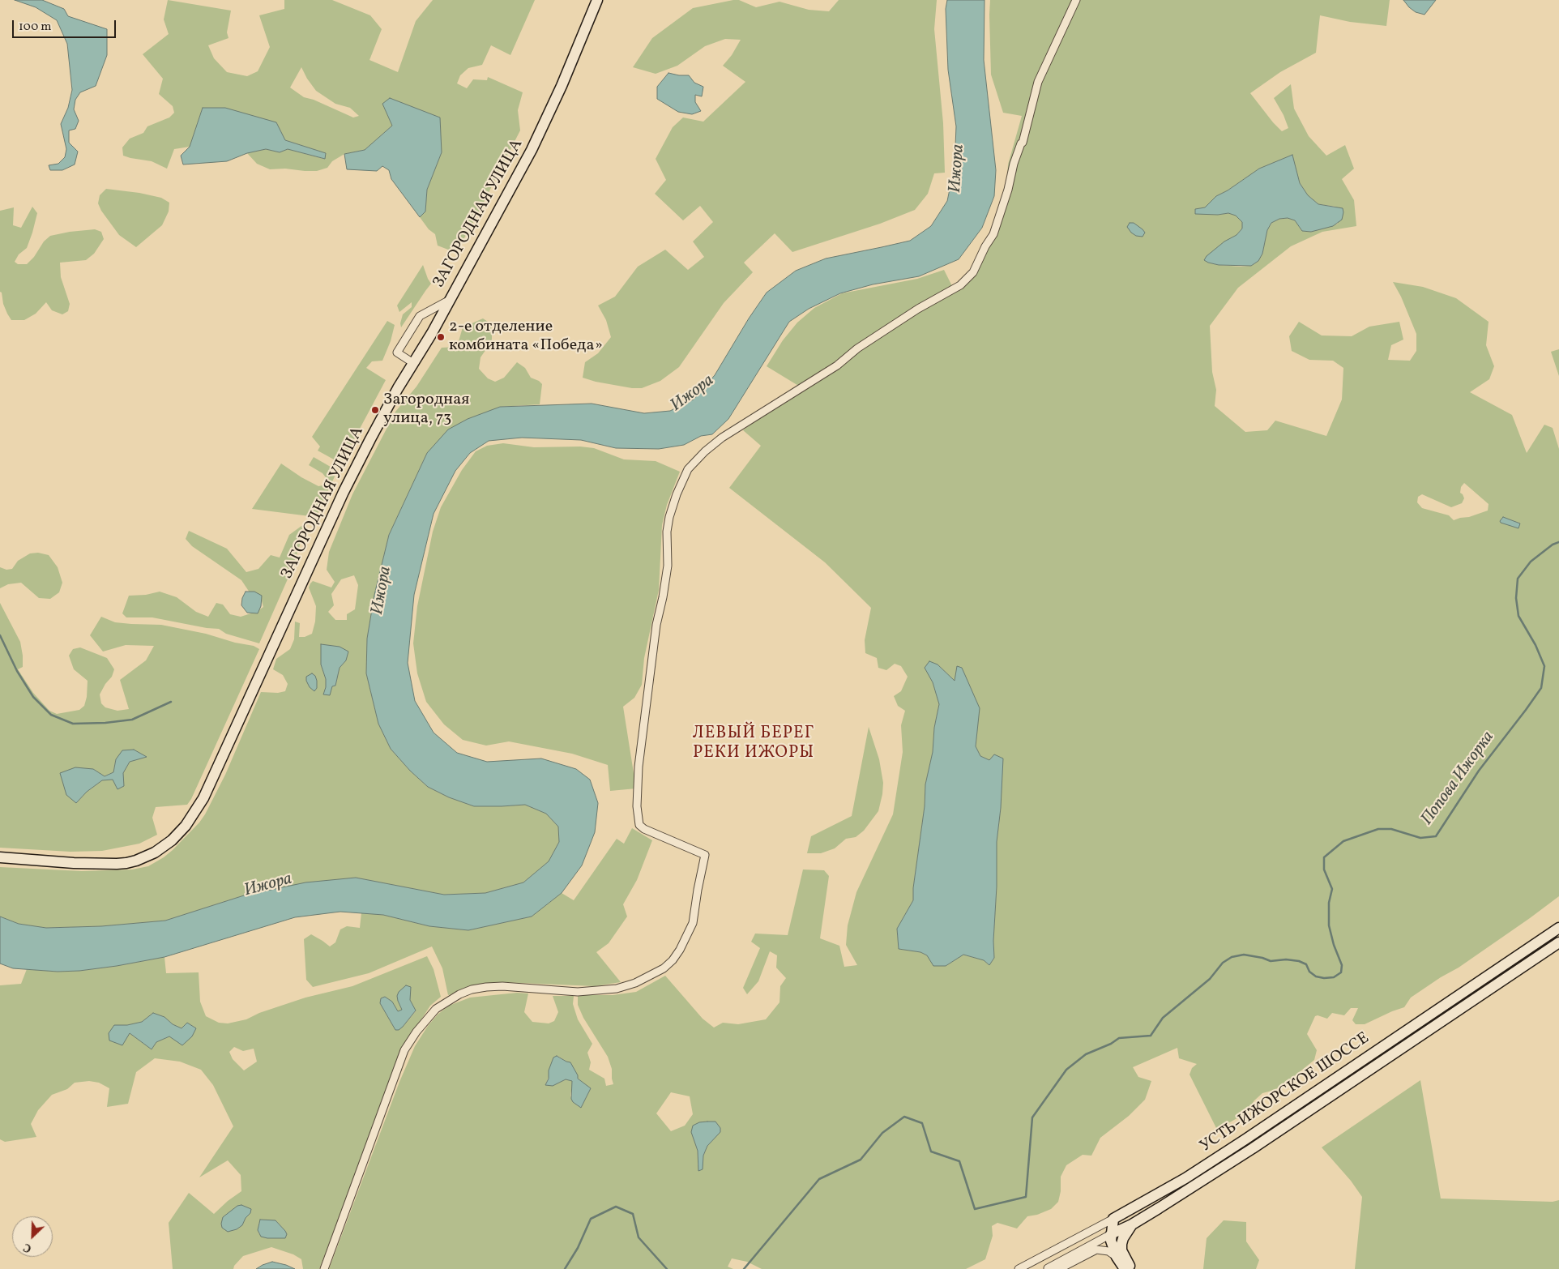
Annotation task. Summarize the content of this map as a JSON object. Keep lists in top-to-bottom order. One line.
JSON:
{"streets":{"street":["ЗАГОРОДНАЯ УЛИЦА","УСТЬ-ИЖОРСКОЕ ШОССЕ"]},"districts":["ЛЕВЫЙ БЕРЕГ РЕКИ ИЖОРЫ"],"water":["Ижора","Попова Ижорка"],"places":["2-е отделение комбината «Победа»","Загородная улица, 73"],"scale_bar":"100 m","north":"bottom left"}
